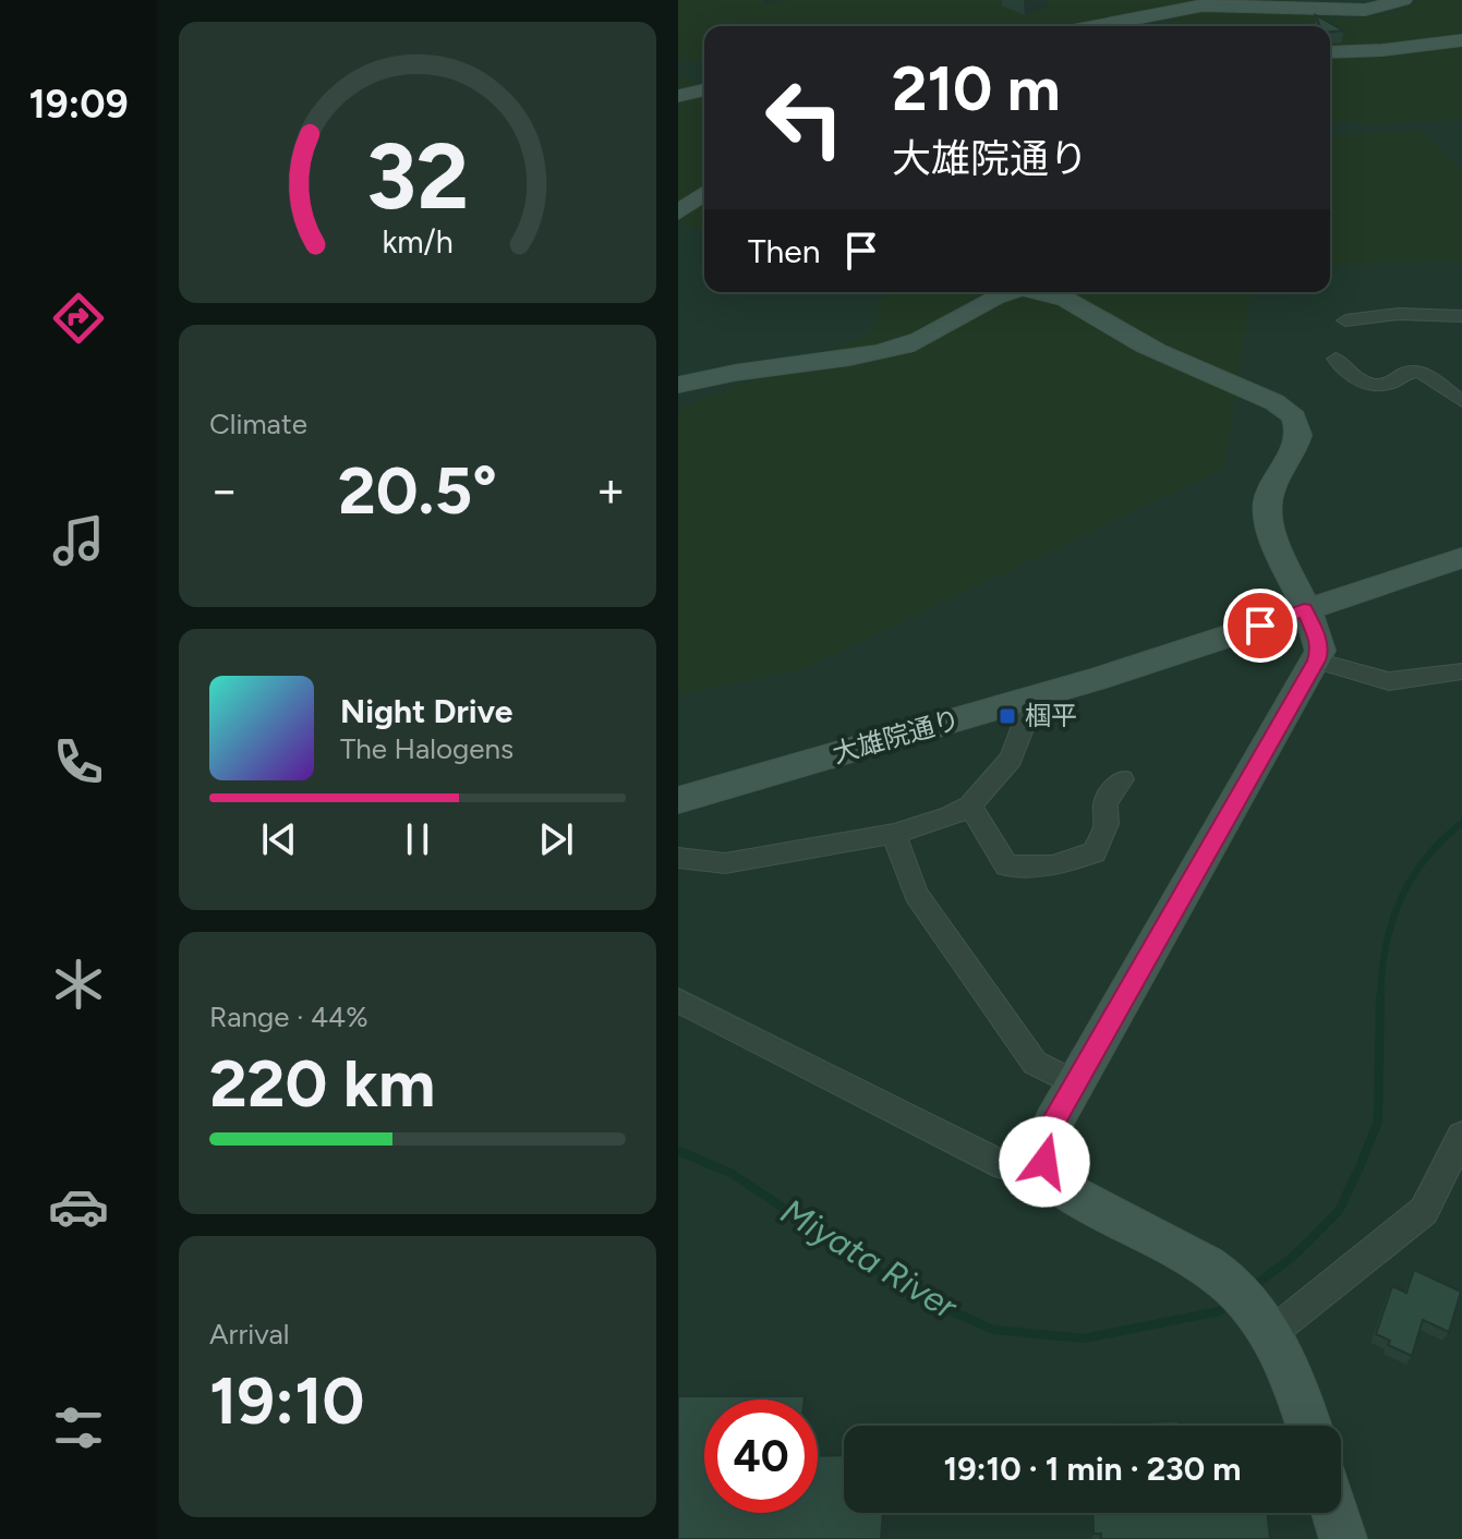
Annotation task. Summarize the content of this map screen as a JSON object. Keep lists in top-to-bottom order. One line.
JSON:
{"streets":{"street":["大雄院通り"]},"water":["Miyata River"],"places":{"transit":["椢平"]},"page":{"tabs":"19:09","turn":["210 m","大雄院通り"],"then":"Then","tile":["Climate",["Range · 44%","220 km"],["Arrival","19:10"]],"heat":["−","20.5°","+"],"song":["Night Drive","The Halogens"],"limit":"40","trip":"19:10 · 1 min · 230 m","gauge":["32","km/h"]}}
